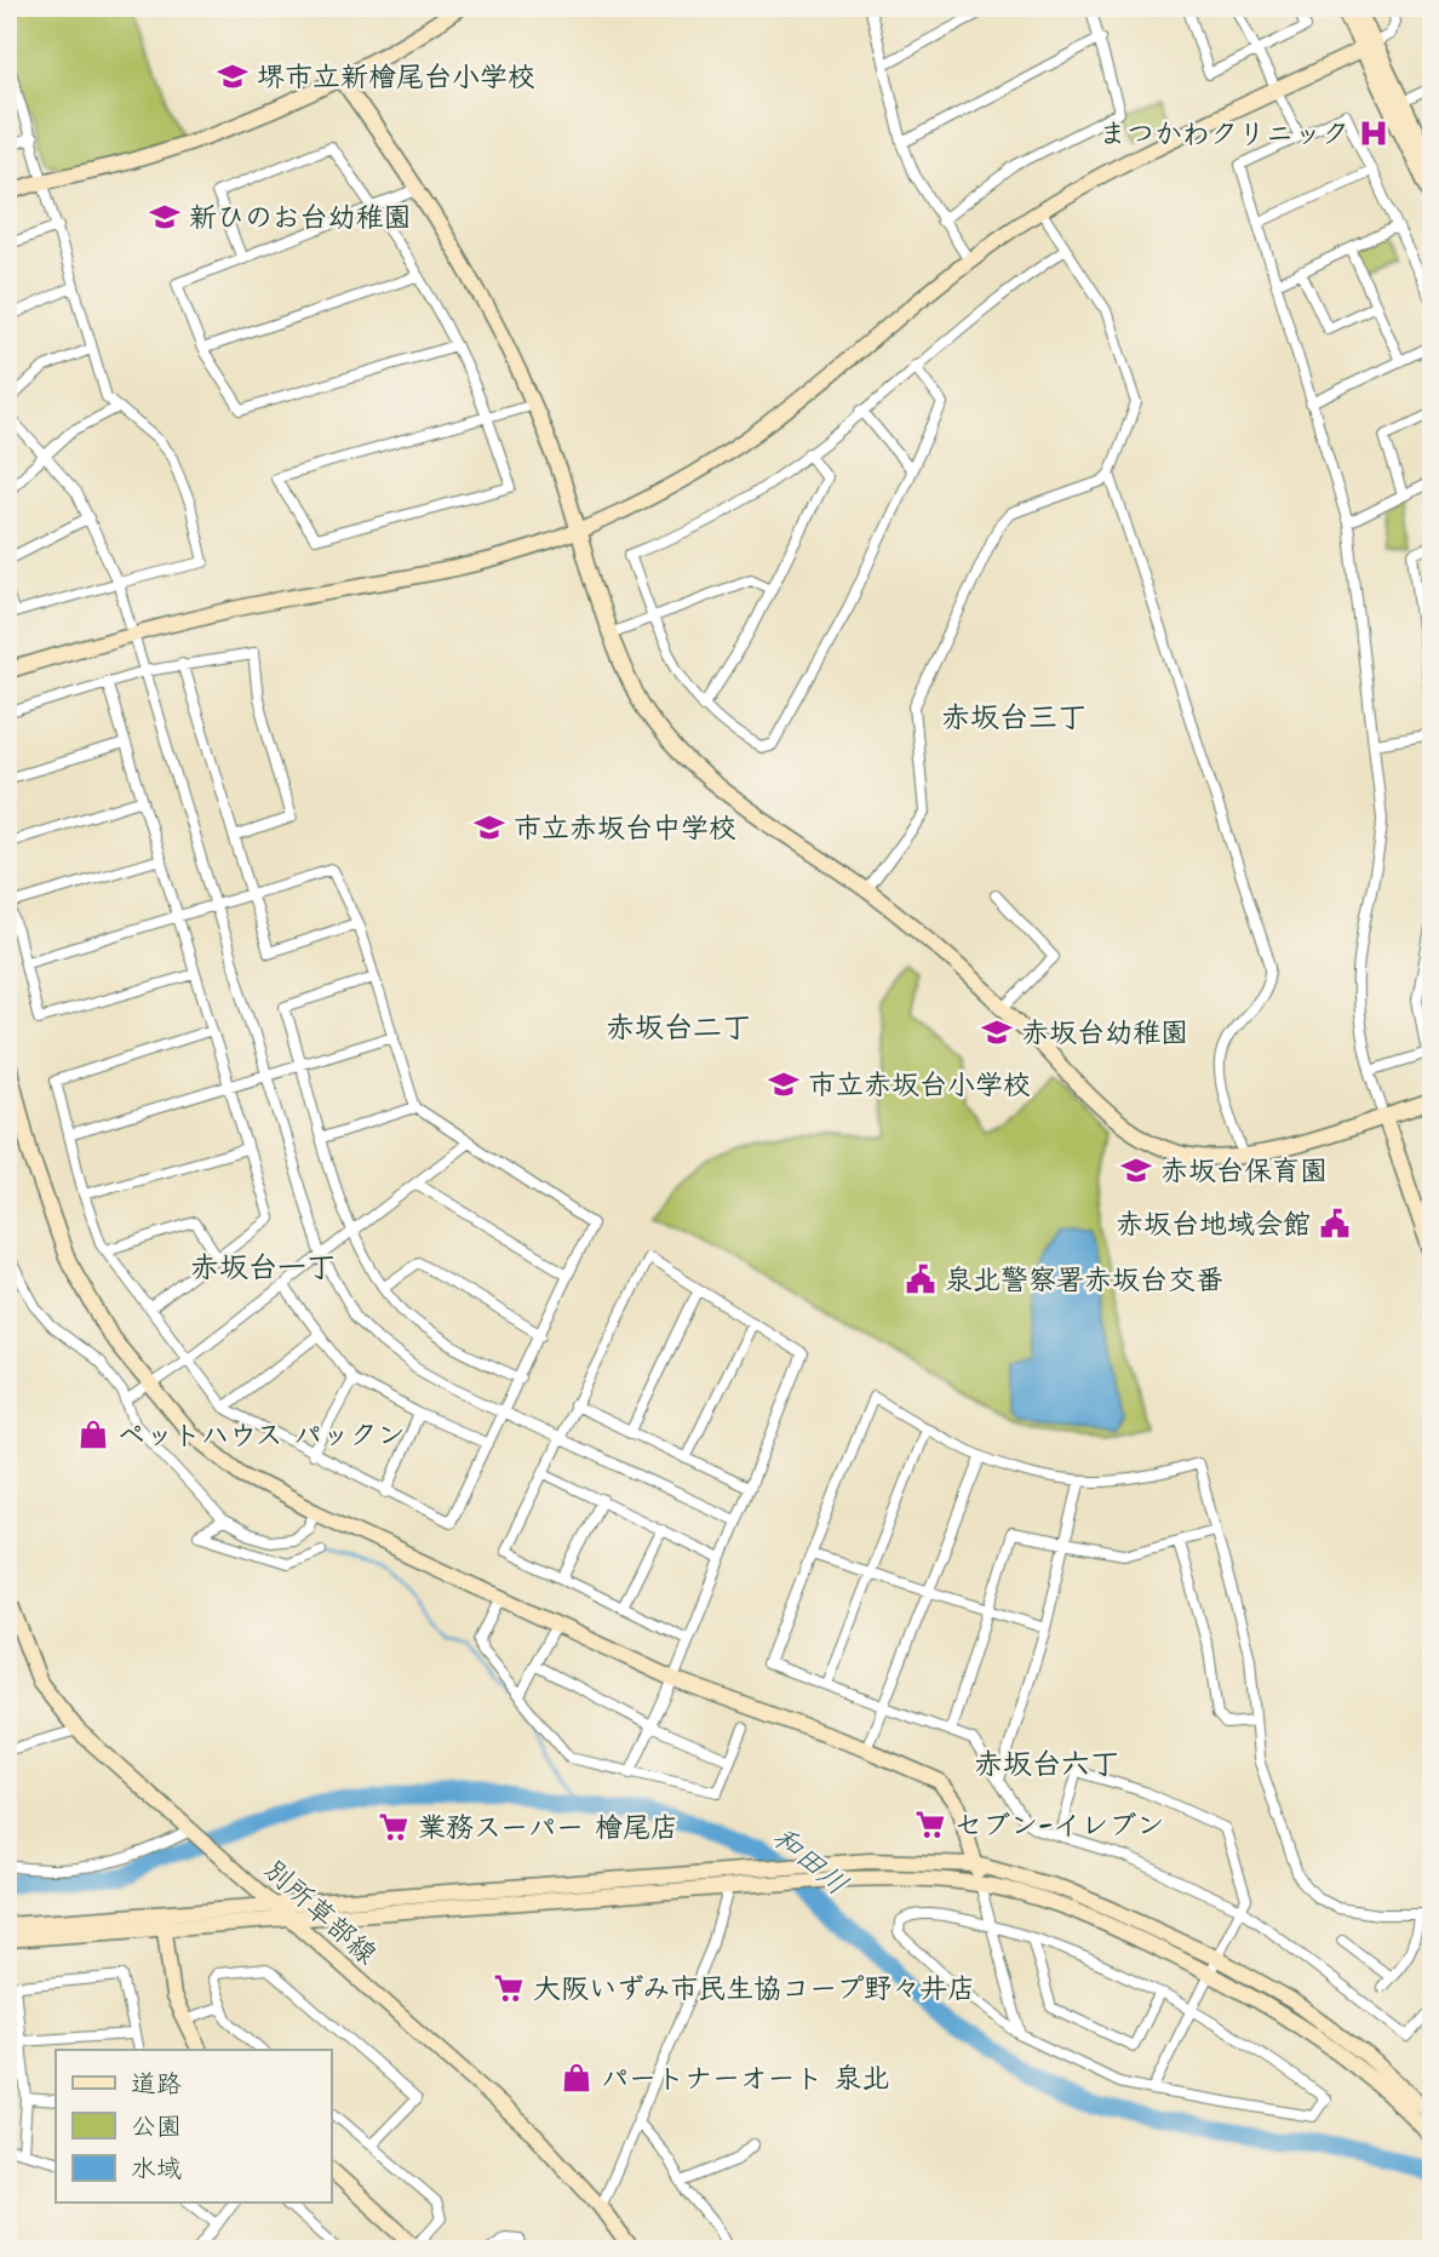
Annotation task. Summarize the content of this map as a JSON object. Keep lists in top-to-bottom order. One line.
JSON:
{"streets":{"street":["別所草部線"]},"districts":["赤坂台三丁","赤坂台二丁","赤坂台一丁","赤坂台六丁"],"water":["和田川"],"places":{"school or university":["堺市立新檜尾台小学校","新ひのお台幼稚園","市立赤坂台中学校","赤坂台幼稚園","市立赤坂台小学校","赤坂台保育園"],"hospital":["まつかわクリニック"],"public building":["赤坂台地域会館","泉北警察署赤坂台交番"],"shop":["ペットハウス パックン","パートナーオート 泉北"],"supermarket":["セブン-イレブン","業務スーパー 檜尾店","大阪いずみ市民生協コープ野々井店"]},"legend":["道路","公園","水域"]}
